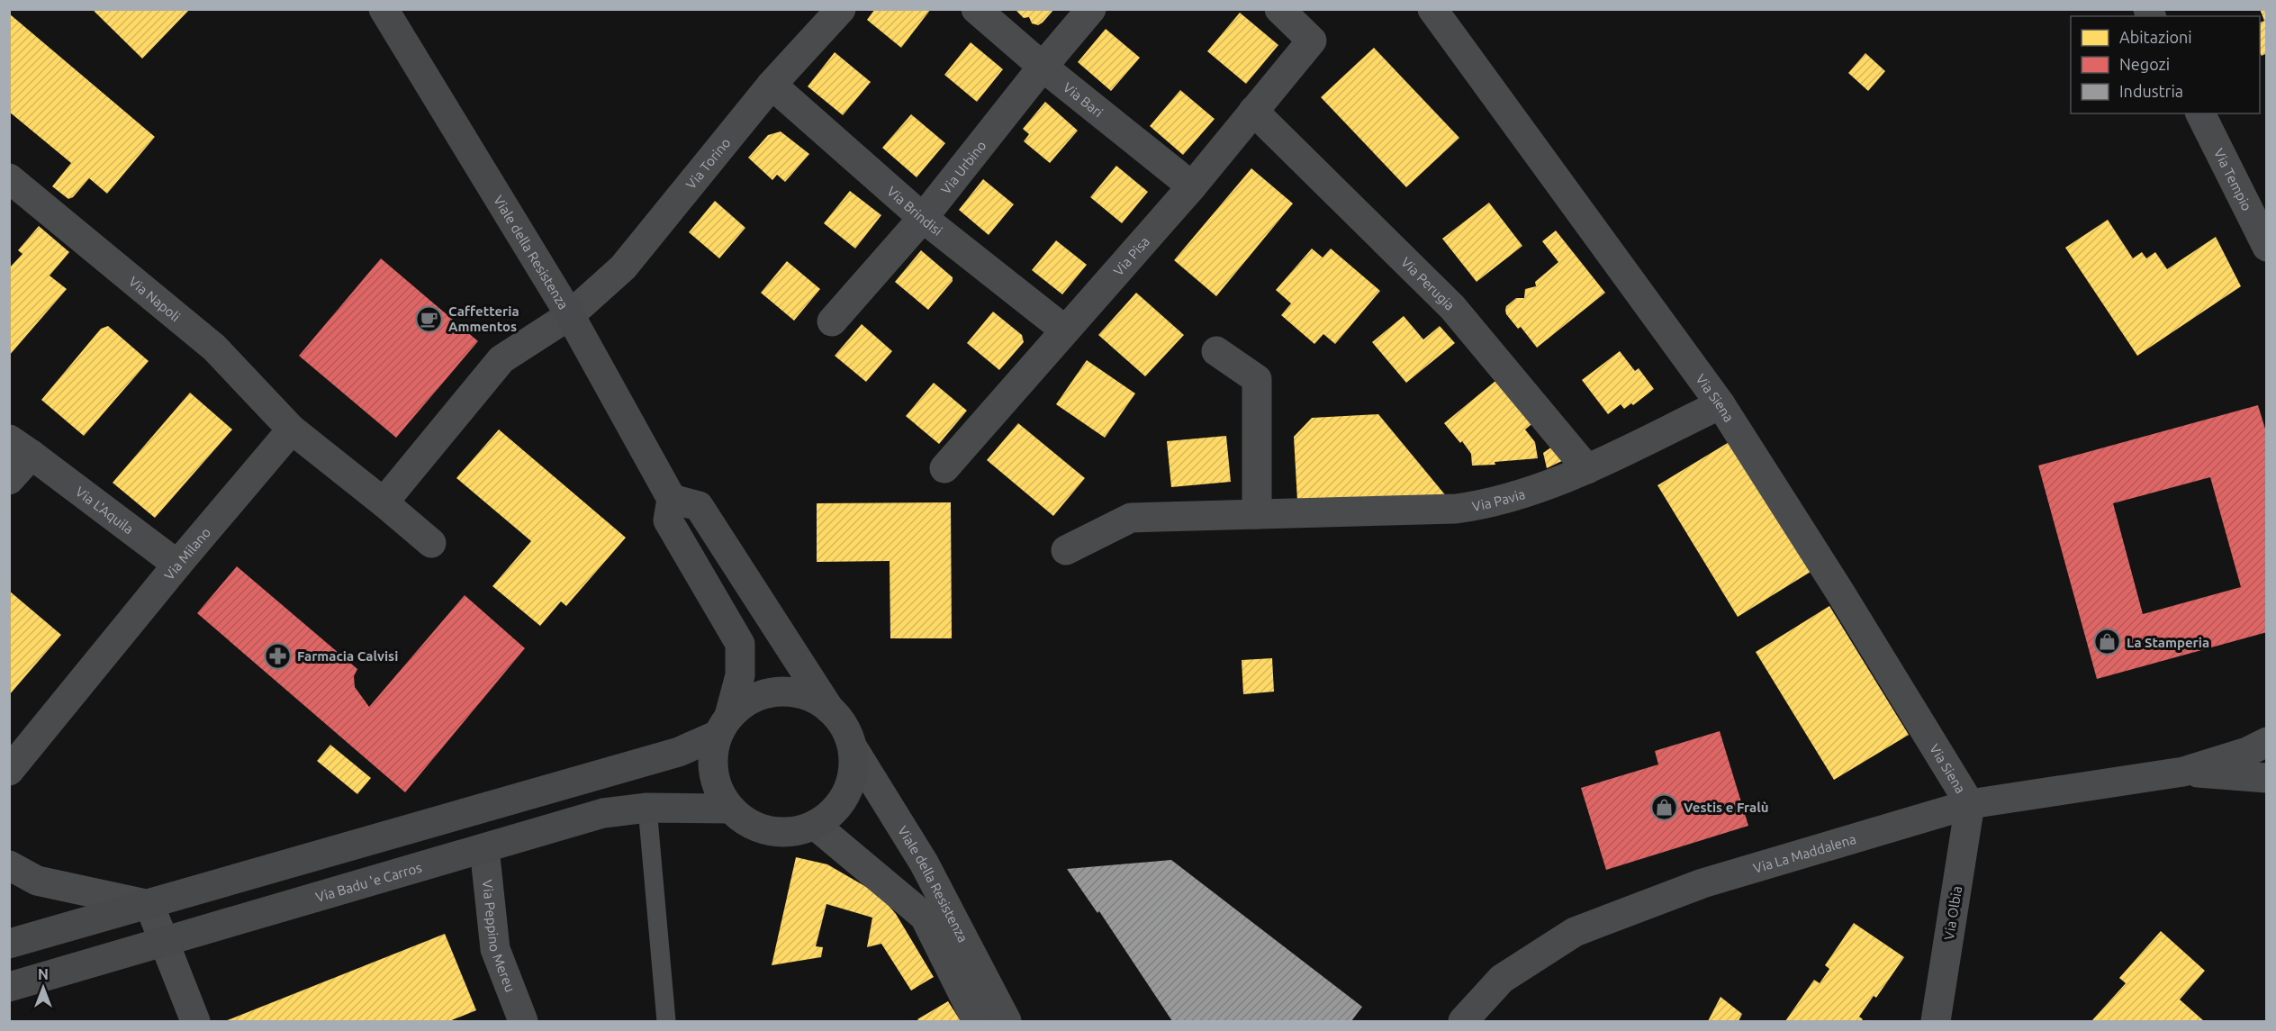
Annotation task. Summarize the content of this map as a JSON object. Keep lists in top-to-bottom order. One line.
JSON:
{"streets":{"main road":["Viale della Resistenza","Via Badu 'e Carros"],"street":["Via Bari","Via Torino","Via Urbino","Via Tempio","Via Brindisi","Via Pisa","Via Perugia","Via Napoli","Via Siena","Via Pavia","Via L'Aquila","Via Milano","Via La Maddalena","Via Olbia","Via Peppino Mereu"]},"crossings":[["Via Bari","Via Urbino"],["Via Bari","Via Pisa"],["Via Torino","Via Brindisi"],["Via Torino","Viale della Resistenza"],["Via Urbino","Via Brindisi"],["Via Brindisi","Via Pisa"],["Viale della Resistenza","Via Badu 'e Carros"],["Via Pisa","Via Perugia"],["Via Perugia","Via Pavia"],["Via Napoli","Via Milano"],["Via Siena","Via Pavia"],["Via Siena","Via La Maddalena"],["Via Siena","Via Olbia"],["Via L'Aquila","Via Milano"],["Via La Maddalena","Via Olbia"],["Via Badu 'e Carros","Via Peppino Mereu"]],"places":{"cafe":["Caffetteria Ammentos"],"shop":["La Stamperia","Vestis e Fralù"],"pharmacy":["Farmacia Calvisi"]},"legend":["Abitazioni","Negozi","Industria"],"north":"top"}
